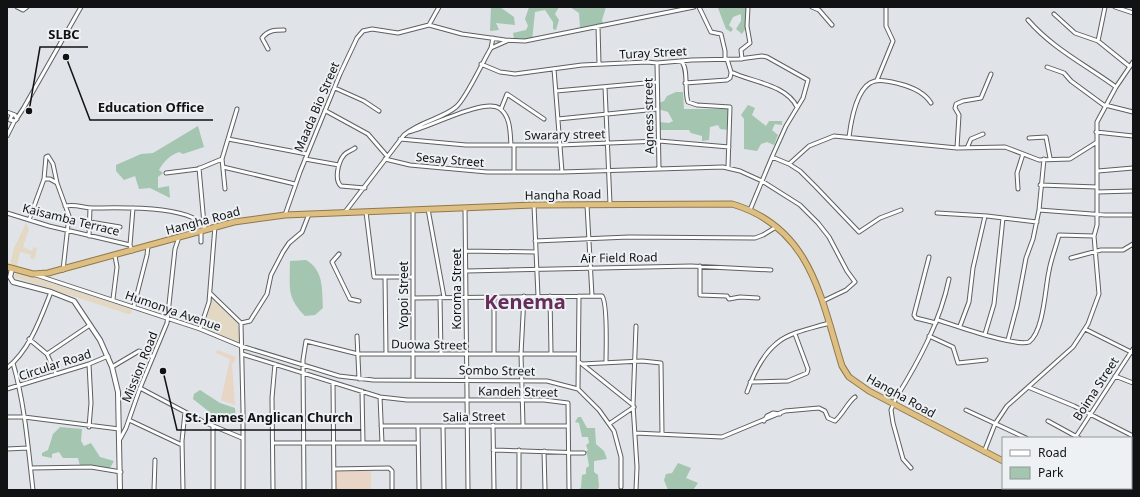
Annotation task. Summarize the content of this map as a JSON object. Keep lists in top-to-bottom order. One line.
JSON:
{"streets":{"highway":["Hangha Road"],"street":["Turay Street","Maada Bio Street","Agness street","Swarary street","Sesay Street","Kaisamba Terrace","Air Field Road","Koroma Street","Yopoi Street","Humonya Avenue","Duowa Street","Circular Road","Mission Road","Sombo Street","Boima Street","Kandeh Street","Salia Street"]},"crossings":[["Turay Street","Agness street"],["Maada Bio Street","Hangha Road"],["Agness street","Swarary street"],["Agness street","Sesay Street"],["Hangha Road","Koroma Street"],["Hangha Road","Yopoi Street"],["Hangha Road","Humonya Avenue"],["Air Field Road","Koroma Street"],["Koroma Street","Duowa Street"],["Koroma Street","Sombo Street"],["Koroma Street","Kandeh Street"],["Koroma Street","Salia Street"],["Yopoi Street","Duowa Street"],["Yopoi Street","Sombo Street"],["Humonya Avenue","Duowa Street"],["Humonya Avenue","Mission Road"],["Humonya Avenue","Sombo Street"],["Duowa Street","Sombo Street"],["Kandeh Street","Salia Street"]],"districts":["Kenema"],"places":["Education Office","SLBC","St. James Anglican Church"],"legend":["Road","Park"]}
